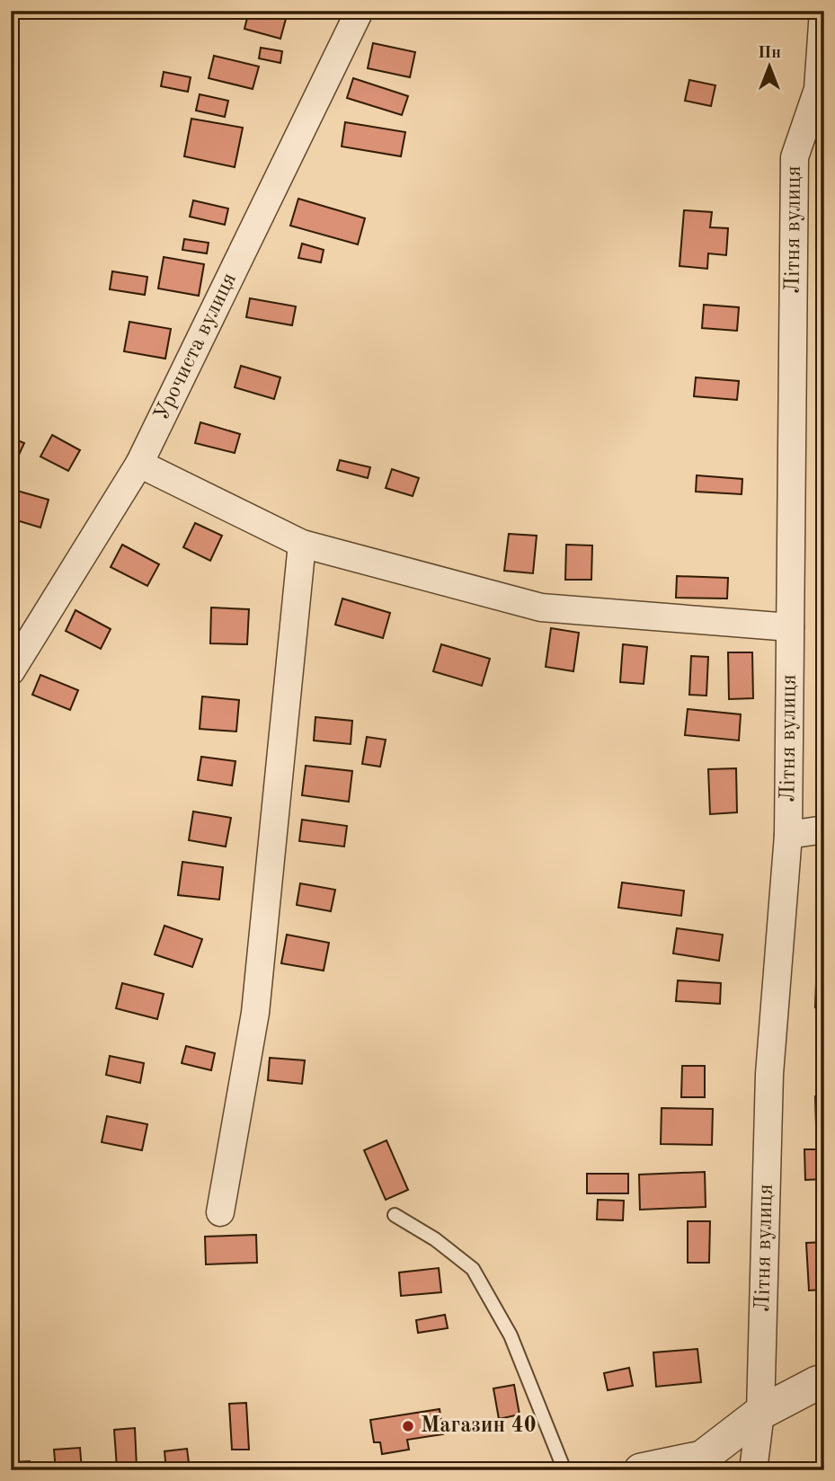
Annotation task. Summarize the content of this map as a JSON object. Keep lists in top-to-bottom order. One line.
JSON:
{"streets":{"street":["Літня вулиця","Урочиста вулиця"]},"places":["Магазин 40"],"north":"top"}
